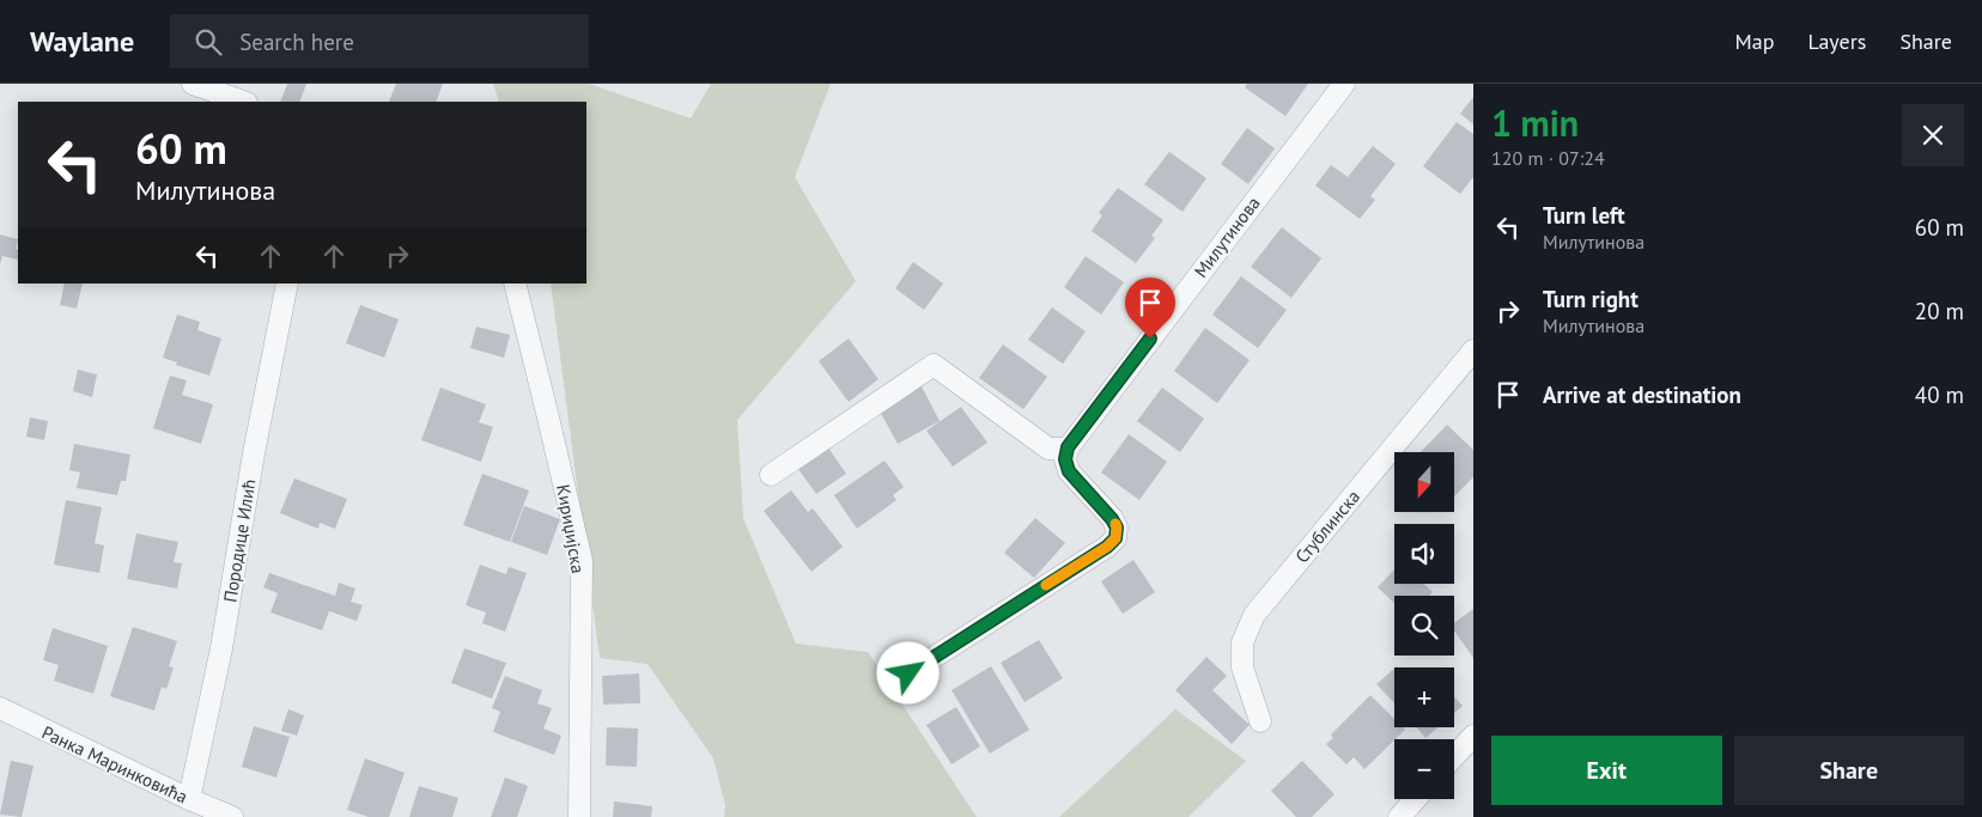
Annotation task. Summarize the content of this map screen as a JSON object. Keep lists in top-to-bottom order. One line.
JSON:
{"streets":{"street":["Милутинова","Стублинска","Кириџијска","Породице Илић","Ранка Маринковића"]},"crossings":[["Породице Илић","Ранка Маринковића"]],"north":"bottom","page":{"header":"Waylane","search":"Search here","nav":["Map","Layers","Share"],"heading":["1 min","120 m · 07:24"],"turn":["60 m","Милутинова"],"list":[{"name":"Turn left","note":"Милутинова","value":"60 m"},{"name":"Turn right","note":"Милутинова","value":"20 m"},{"name":"Arrive at destination","value":"40 m"}],"map_buttons":["+","−"],"buttons":["Exit","Share"]}}
